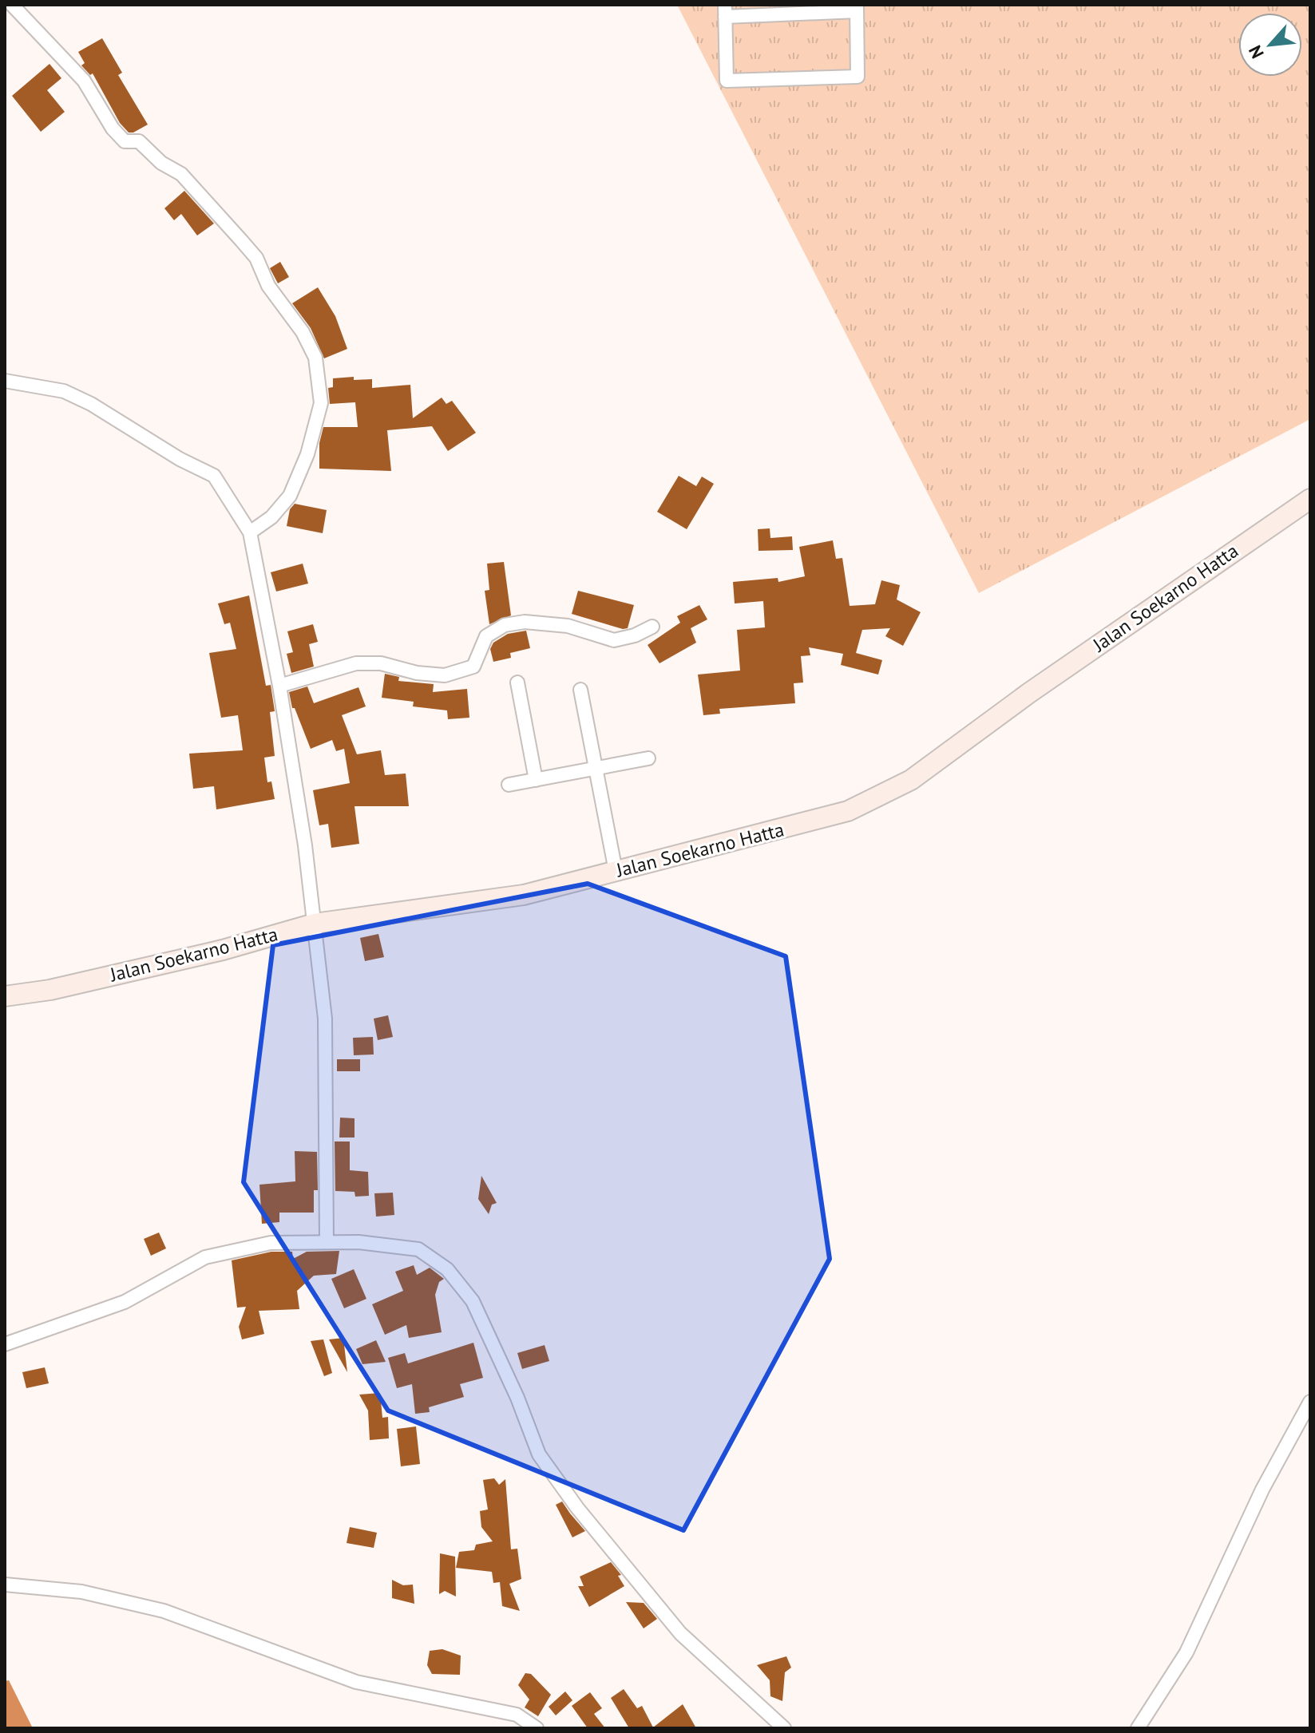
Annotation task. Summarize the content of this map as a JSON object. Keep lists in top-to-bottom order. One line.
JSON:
{"streets":{"street":["Jalan Soekarno Hatta"]},"north":"bottom left"}
